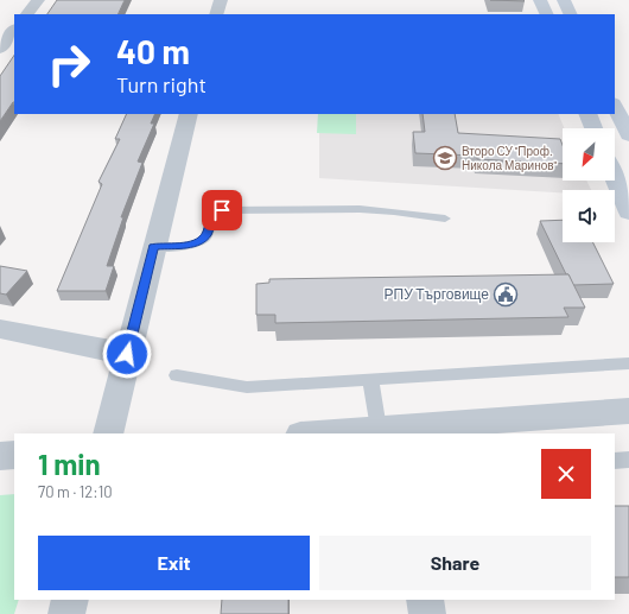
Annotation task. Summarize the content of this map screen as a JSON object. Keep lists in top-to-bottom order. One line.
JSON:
{"places":{"school or university":["Второ СУ \"Проф. Никола Маринов\""],"public building":["РПУ Търговище"]},"north":"bottom left","page":{"turn":["40 m","Turn right"],"heading":["1 min","70 m · 12:10"],"buttons":["Exit","Share"]}}
